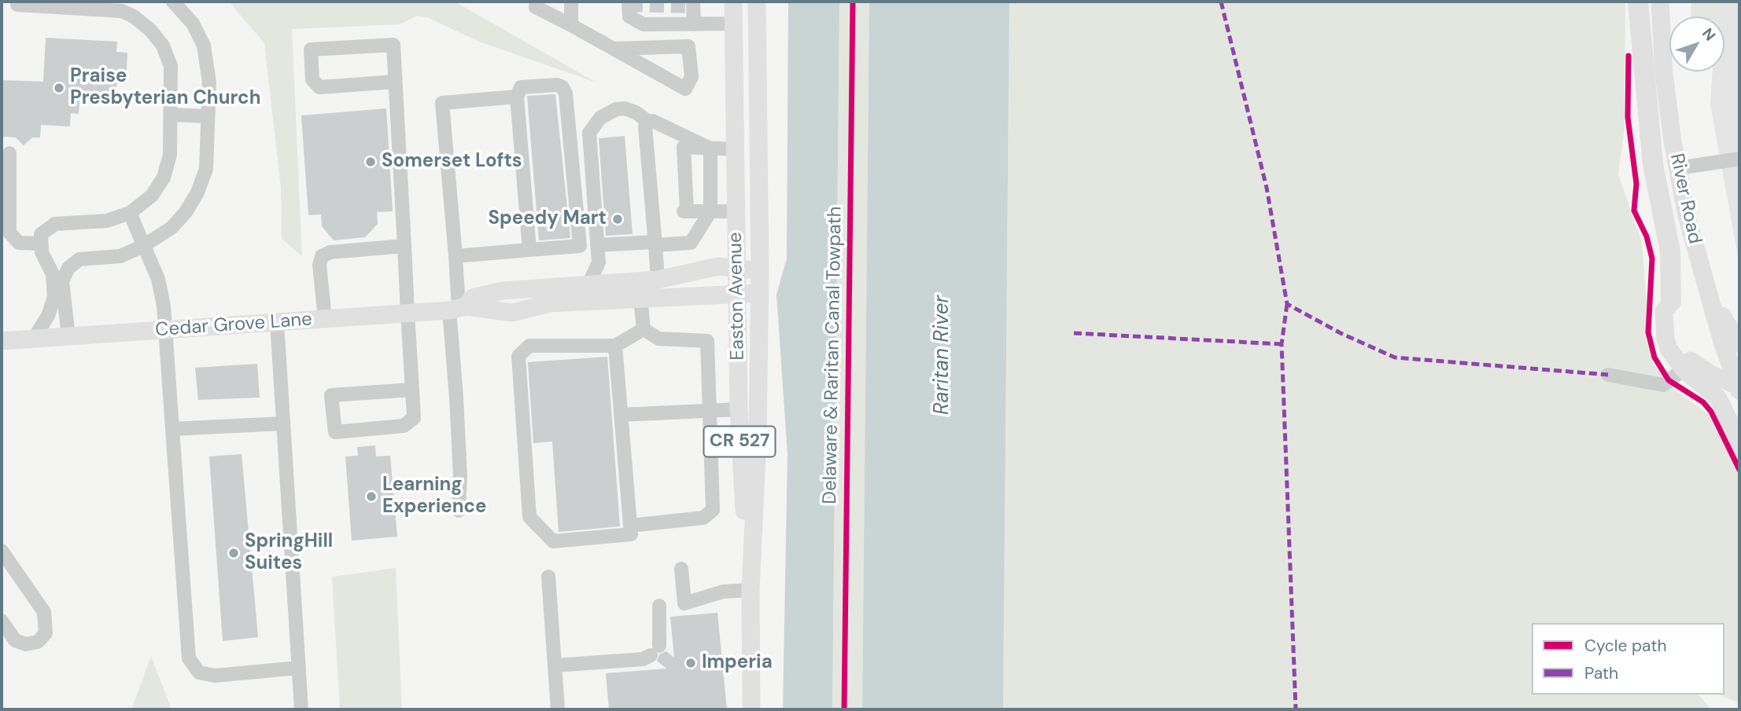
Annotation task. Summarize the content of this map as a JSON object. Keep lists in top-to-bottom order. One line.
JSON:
{"streets":{"main road":["River Road","Easton Avenue","Cedar Grove Lane","CR 527"],"cycle path":["Delaware & Raritan Canal Towpath"]},"crossings":[["Easton Avenue","Cedar Grove Lane"]],"water":["Raritan River"],"places":["Praise Presbyterian Church","Somerset Lofts","Speedy Mart","Learning Experience","SpringHill Suites","Imperia"],"legend":["Cycle path","Path"],"north":"top right"}
